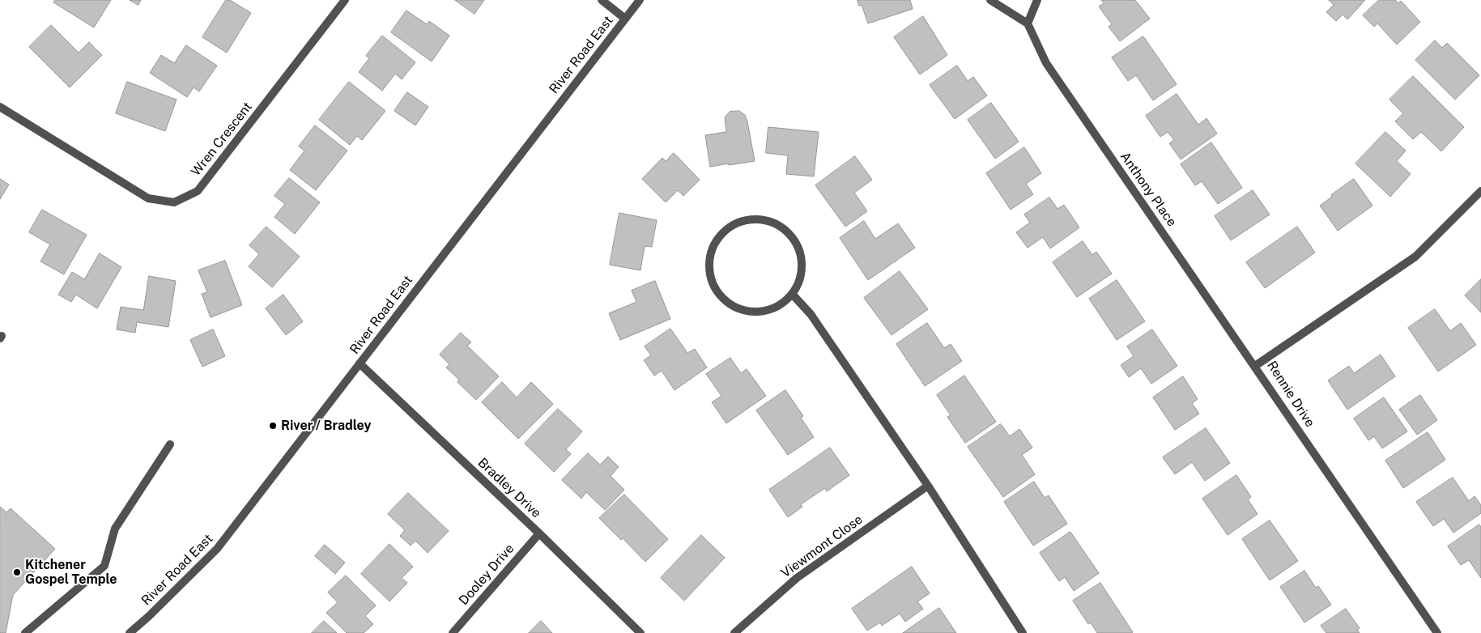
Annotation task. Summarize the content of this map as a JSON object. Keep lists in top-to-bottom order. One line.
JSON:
{"streets":{"street":["River Road East","Wren Crescent","Anthony Place","Rennie Drive","Bradley Drive","Viewmont Close","Dooley Drive"]},"crossings":[["River Road East","Bradley Drive"],["Anthony Place","Rennie Drive"],["Bradley Drive","Dooley Drive"]],"places":["River / Bradley","Kitchener Gospel Temple"]}
